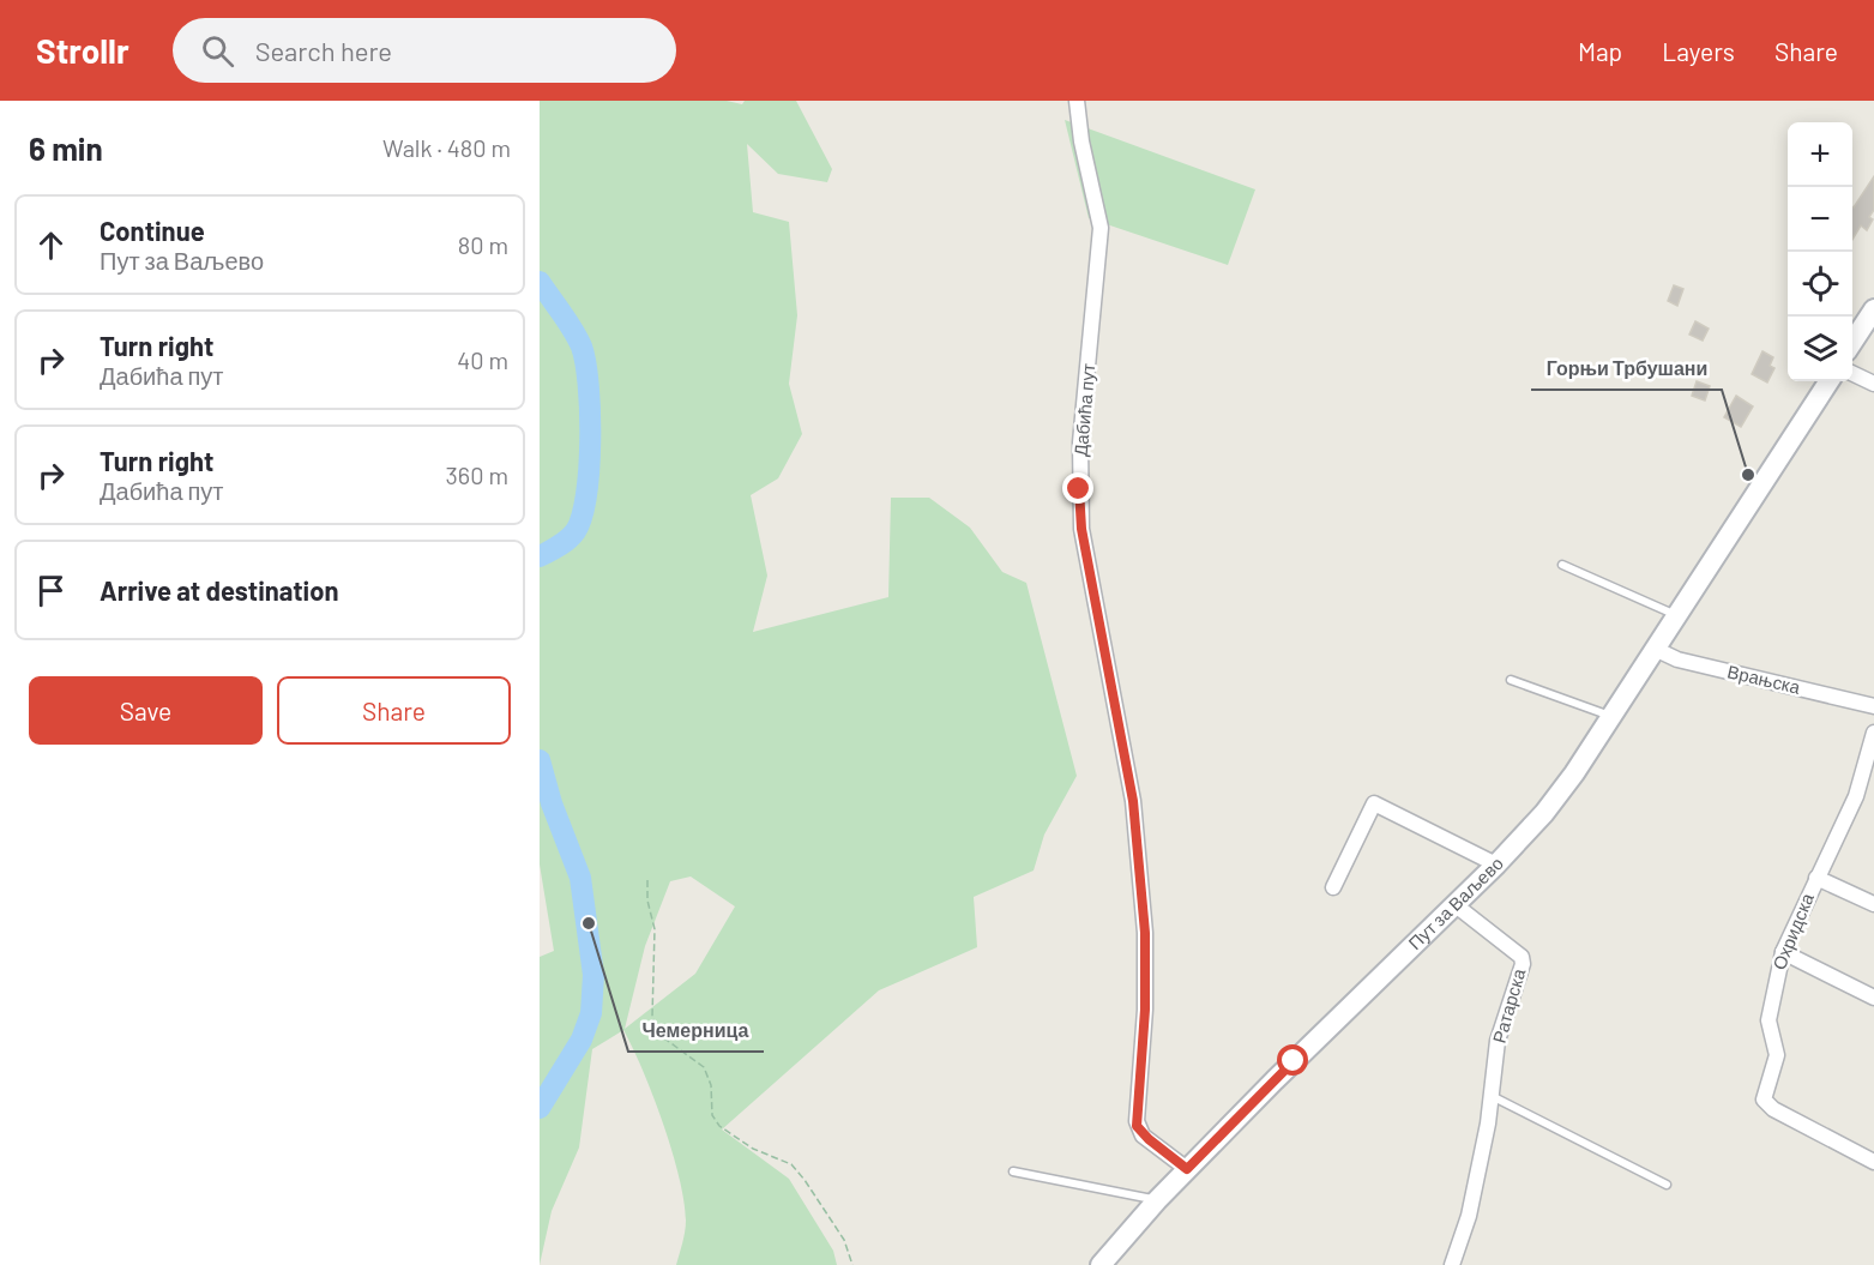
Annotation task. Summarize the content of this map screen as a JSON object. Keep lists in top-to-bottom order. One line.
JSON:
{"streets":{"main road":["Пут за Ваљево"],"street":["Дабића пут","Врањска","Охридска","Ратарска"]},"crossings":[["Дабића пут","Пут за Ваљево"],["Врањска","Пут за Ваљево"],["Пут за Ваљево","Ратарска"]],"places":["Горњи Трбушани","Чемерница"],"page":{"header":"Strollr","search":"Search here","nav":["Map","Layers","Share"],"heading":["6 min","Walk · 480 m"],"map_buttons":["+","−"],"list":[["Continue","Пут за Ваљево","80 m"],["Turn right","Дабића пут","40 m"],["Turn right","Дабића пут","360 m"],"Arrive at destination"],"buttons":["Save","Share"]}}
